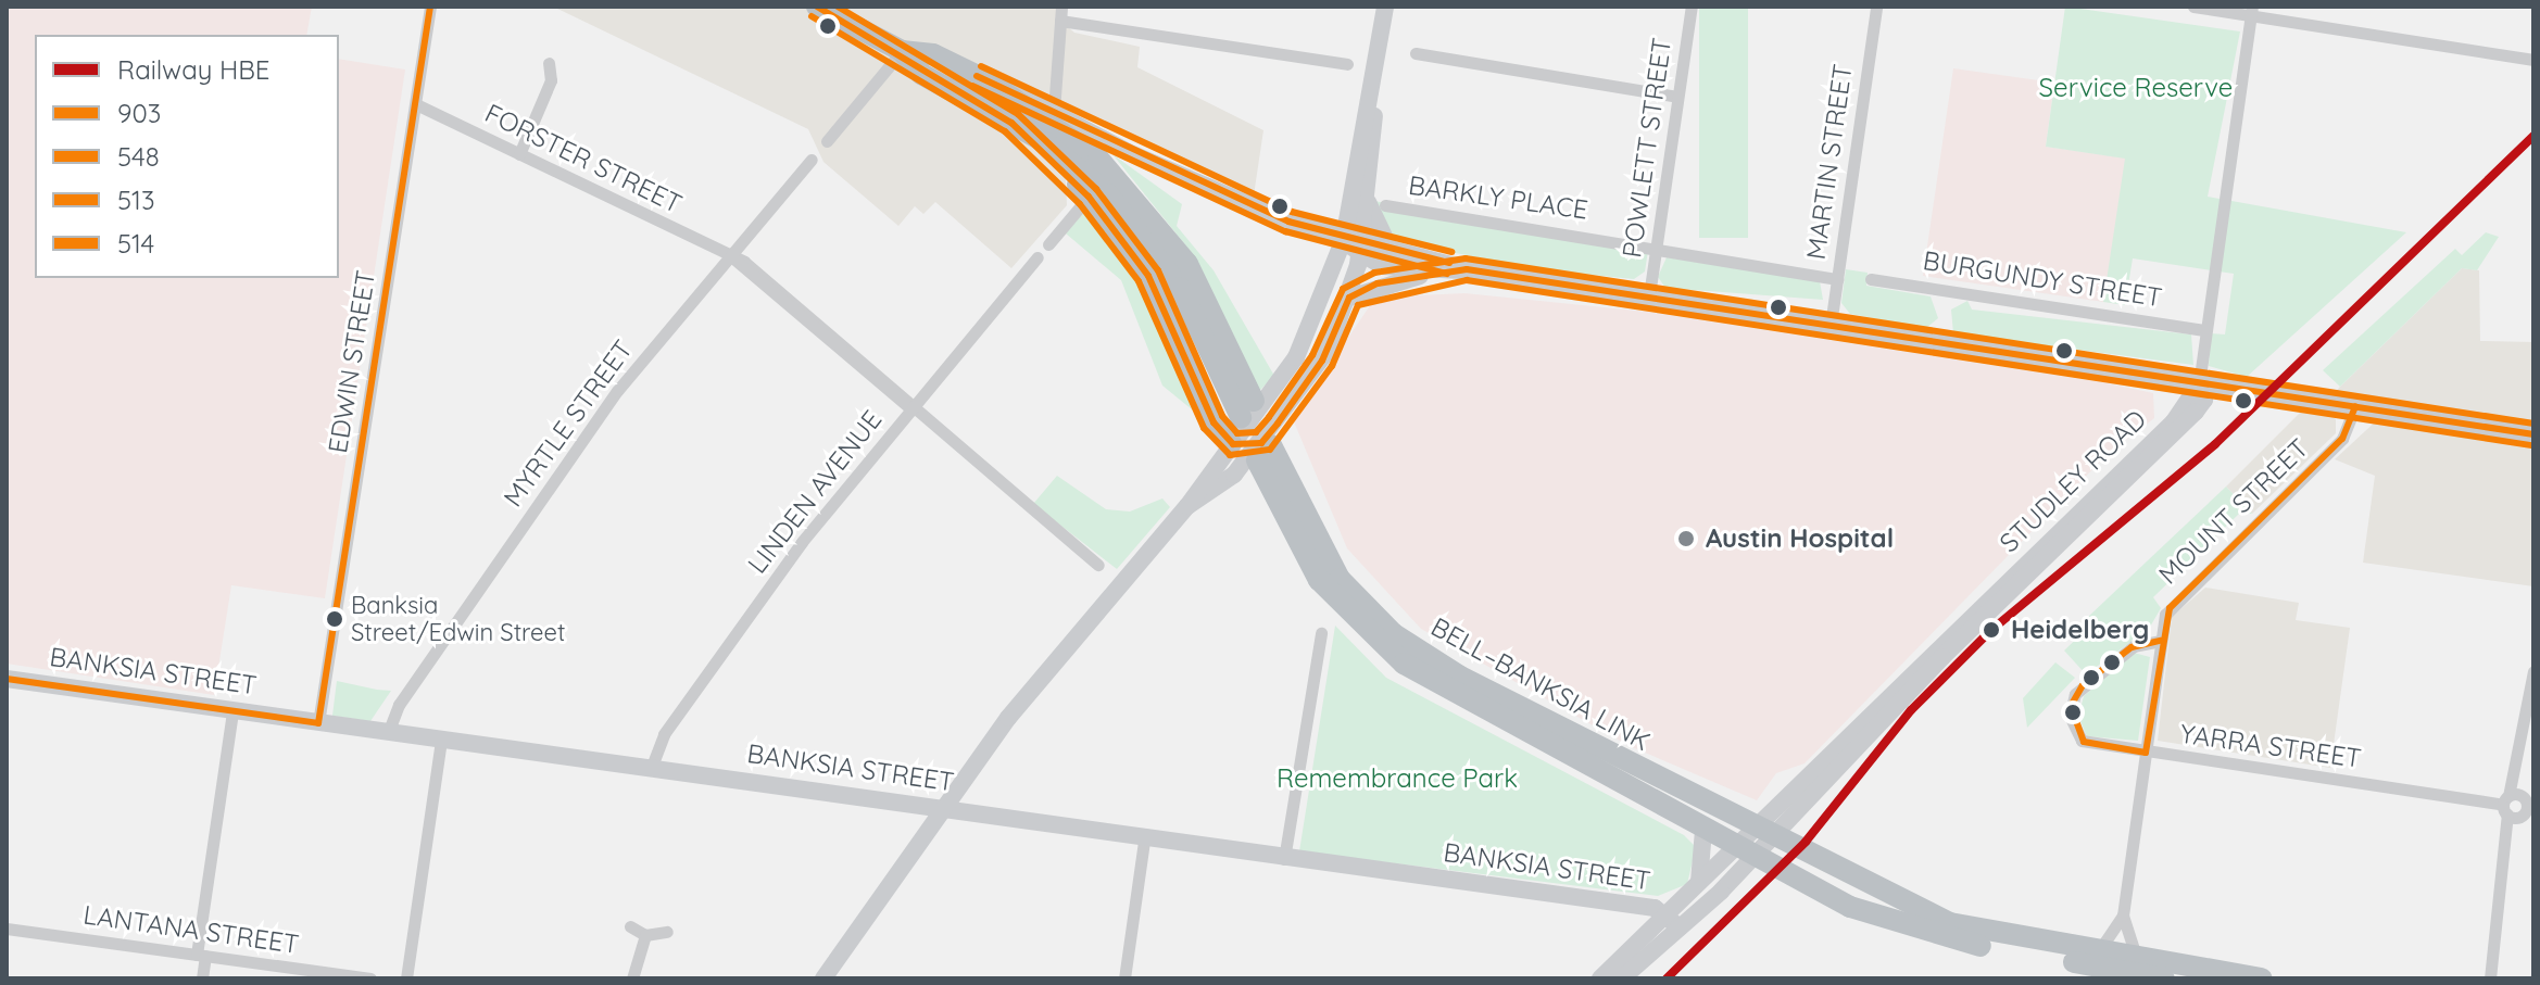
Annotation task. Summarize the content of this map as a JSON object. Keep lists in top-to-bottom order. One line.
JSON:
{"streets":{"highway":["BELL–BANKSIA LINK"],"main road":["STUDLEY ROAD","BANKSIA STREET"],"street":["POWLETT STREET","FORSTER STREET","MARTIN STREET","BARKLY PLACE","BURGUNDY STREET","EDWIN STREET","MYRTLE STREET","LINDEN AVENUE","MOUNT STREET","YARRA STREET","LANTANA STREET"]},"crossings":[["POWLETT STREET","BARKLY PLACE"],["FORSTER STREET","EDWIN STREET"],["FORSTER STREET","MYRTLE STREET"],["FORSTER STREET","LINDEN AVENUE"],["EDWIN STREET","BANKSIA STREET"],["MYRTLE STREET","BANKSIA STREET"],["STUDLEY ROAD","BANKSIA STREET"],["STUDLEY ROAD","BELL–BANKSIA LINK"],["LINDEN AVENUE","BANKSIA STREET"],["MOUNT STREET","YARRA STREET"]],"parks":["Service Reserve","Remembrance Park"],"places":["Austin Hospital","Banksia Street/Edwin Street","Heidelberg"],"lines":["transit line 903","transit line 548","transit line 514","transit line 513","rail line HBE"],"legend":["Railway HBE","903","548","513","514"]}
